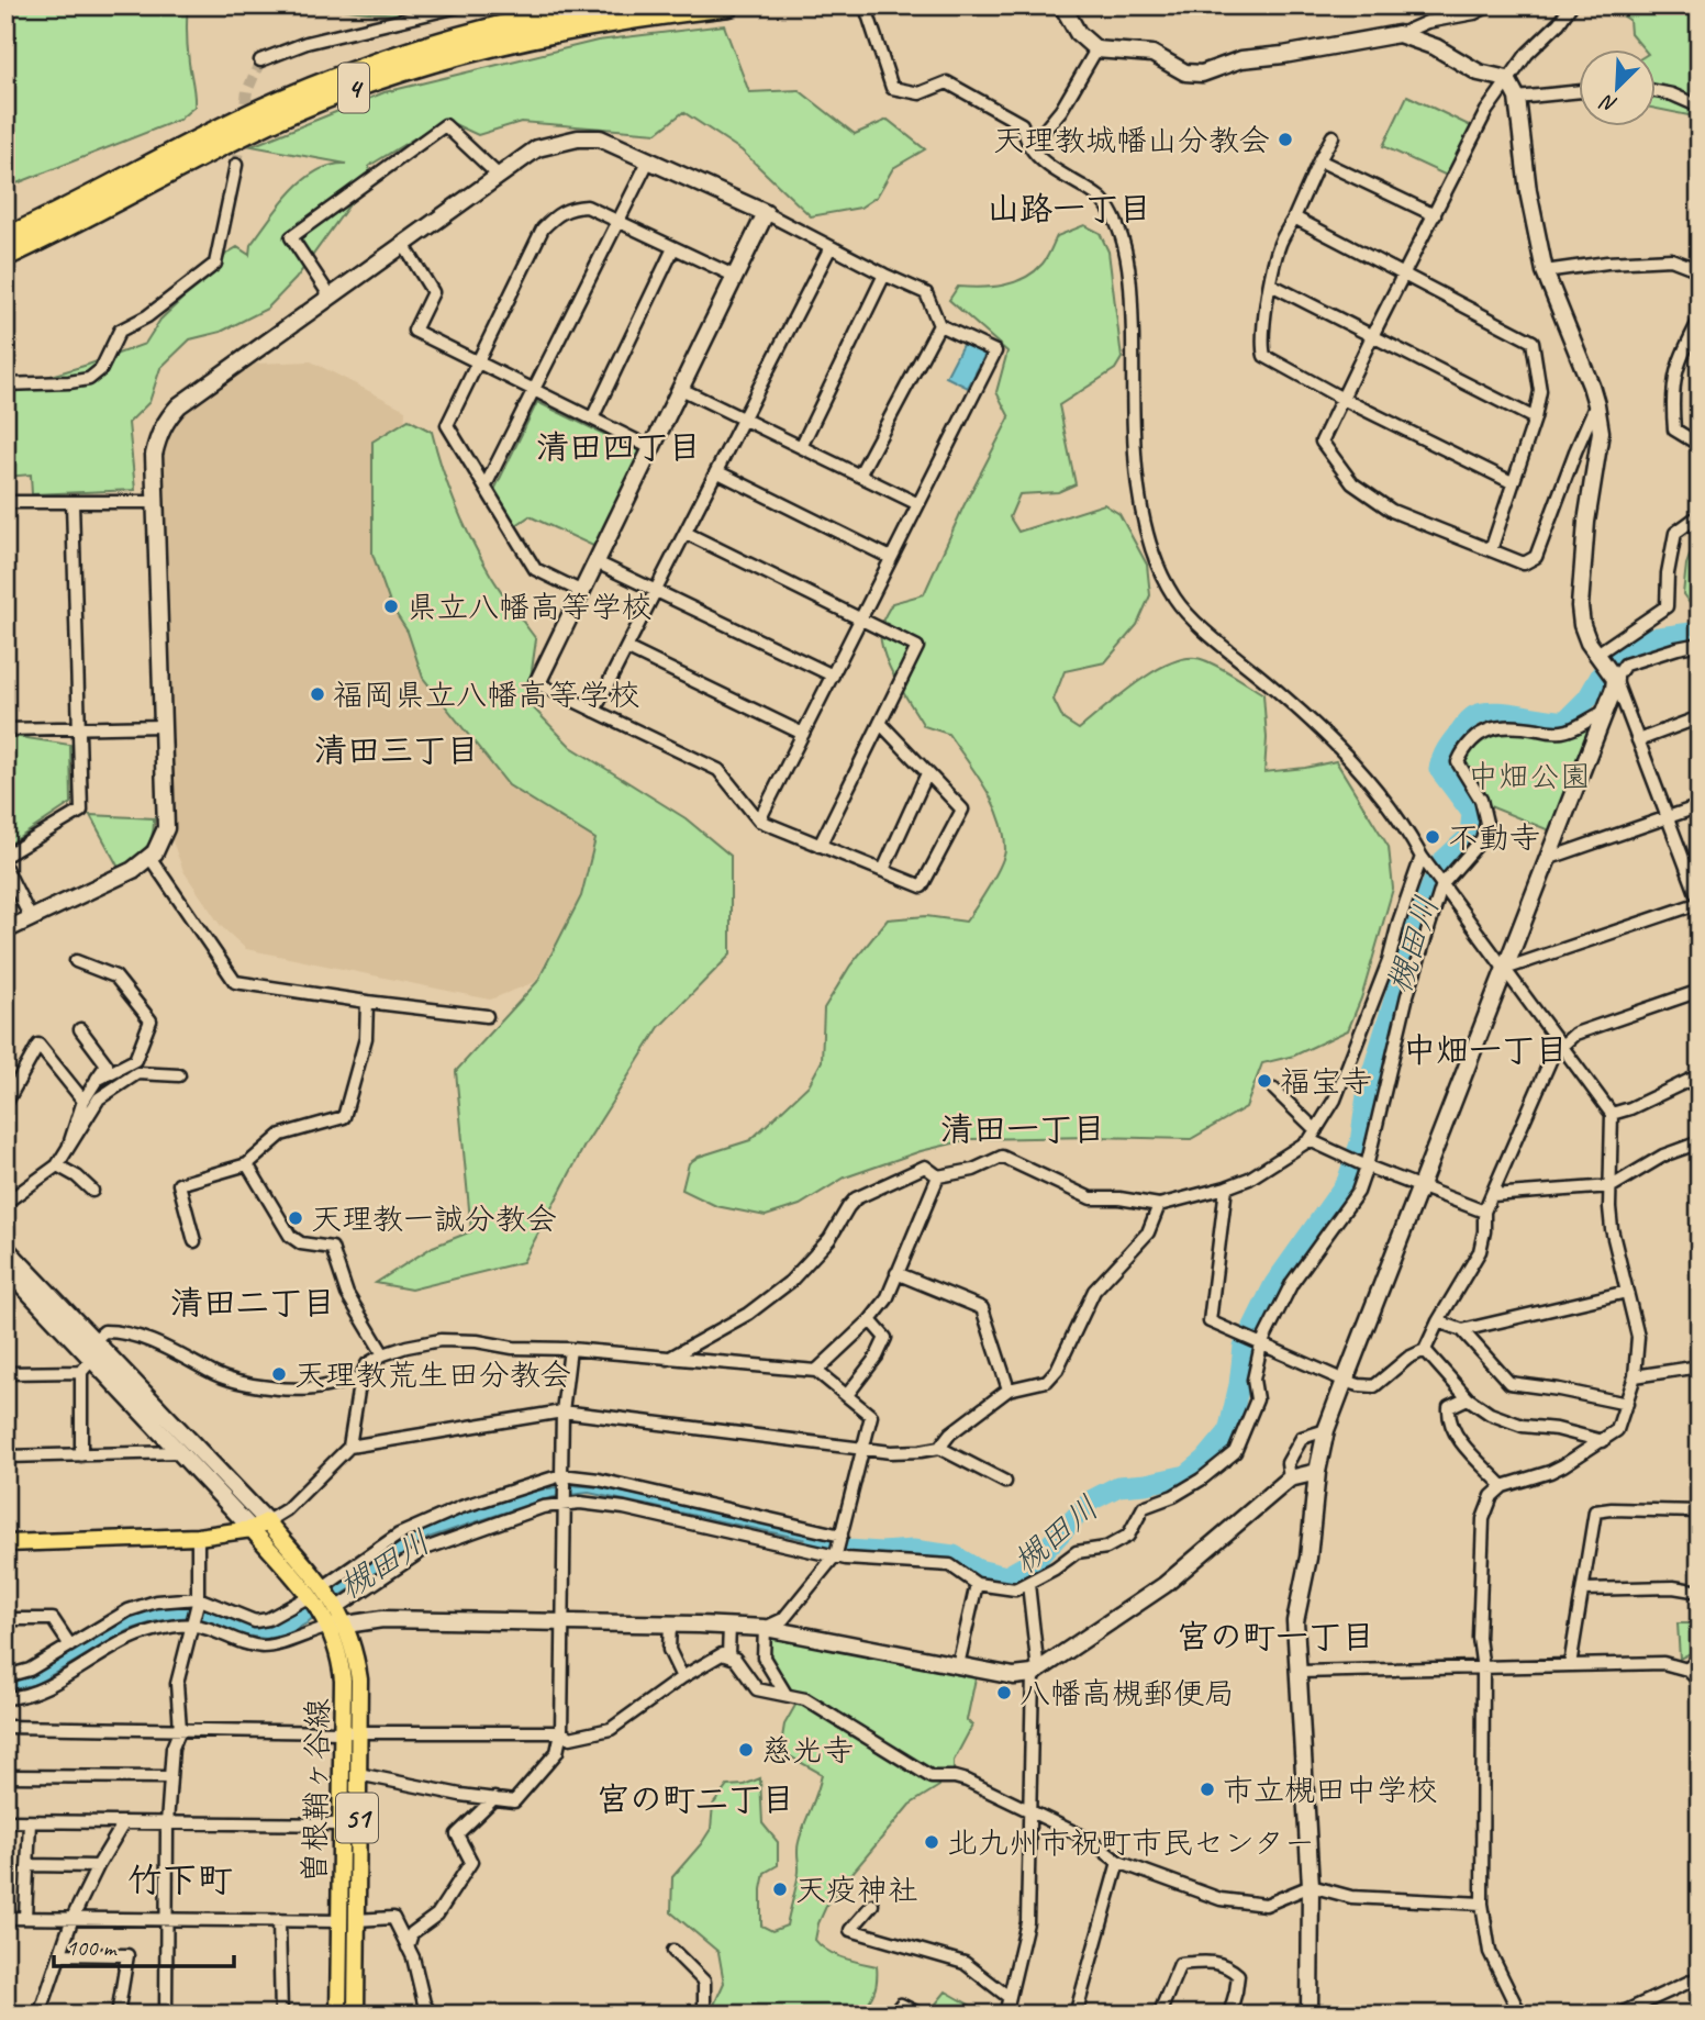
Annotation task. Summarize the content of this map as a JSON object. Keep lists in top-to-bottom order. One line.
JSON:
{"streets":{"highway":["4"],"main road":["曽根鞘ヶ谷線","51"]},"crossings":[["曽根鞘ヶ谷線","51"]],"districts":["山路一丁目","清田四丁目","清田三丁目","中畑一丁目","清田一丁目","清田二丁目","宮の町一丁目","宮の町二丁目","竹下町"],"water":["槻田川"],"parks":["中畑公園"],"places":["天理教城幡山分教会","県立八幡高等学校","福岡県立八幡高等学校","不動寺","福宝寺","天理教一誠分教会","天理教荒生田分教会","八幡高槻郵便局","慈光寺","市立槻田中学校","北九州市祝町市民センター","天疫神社"],"scale_bar":"100 m","north":"bottom left"}
